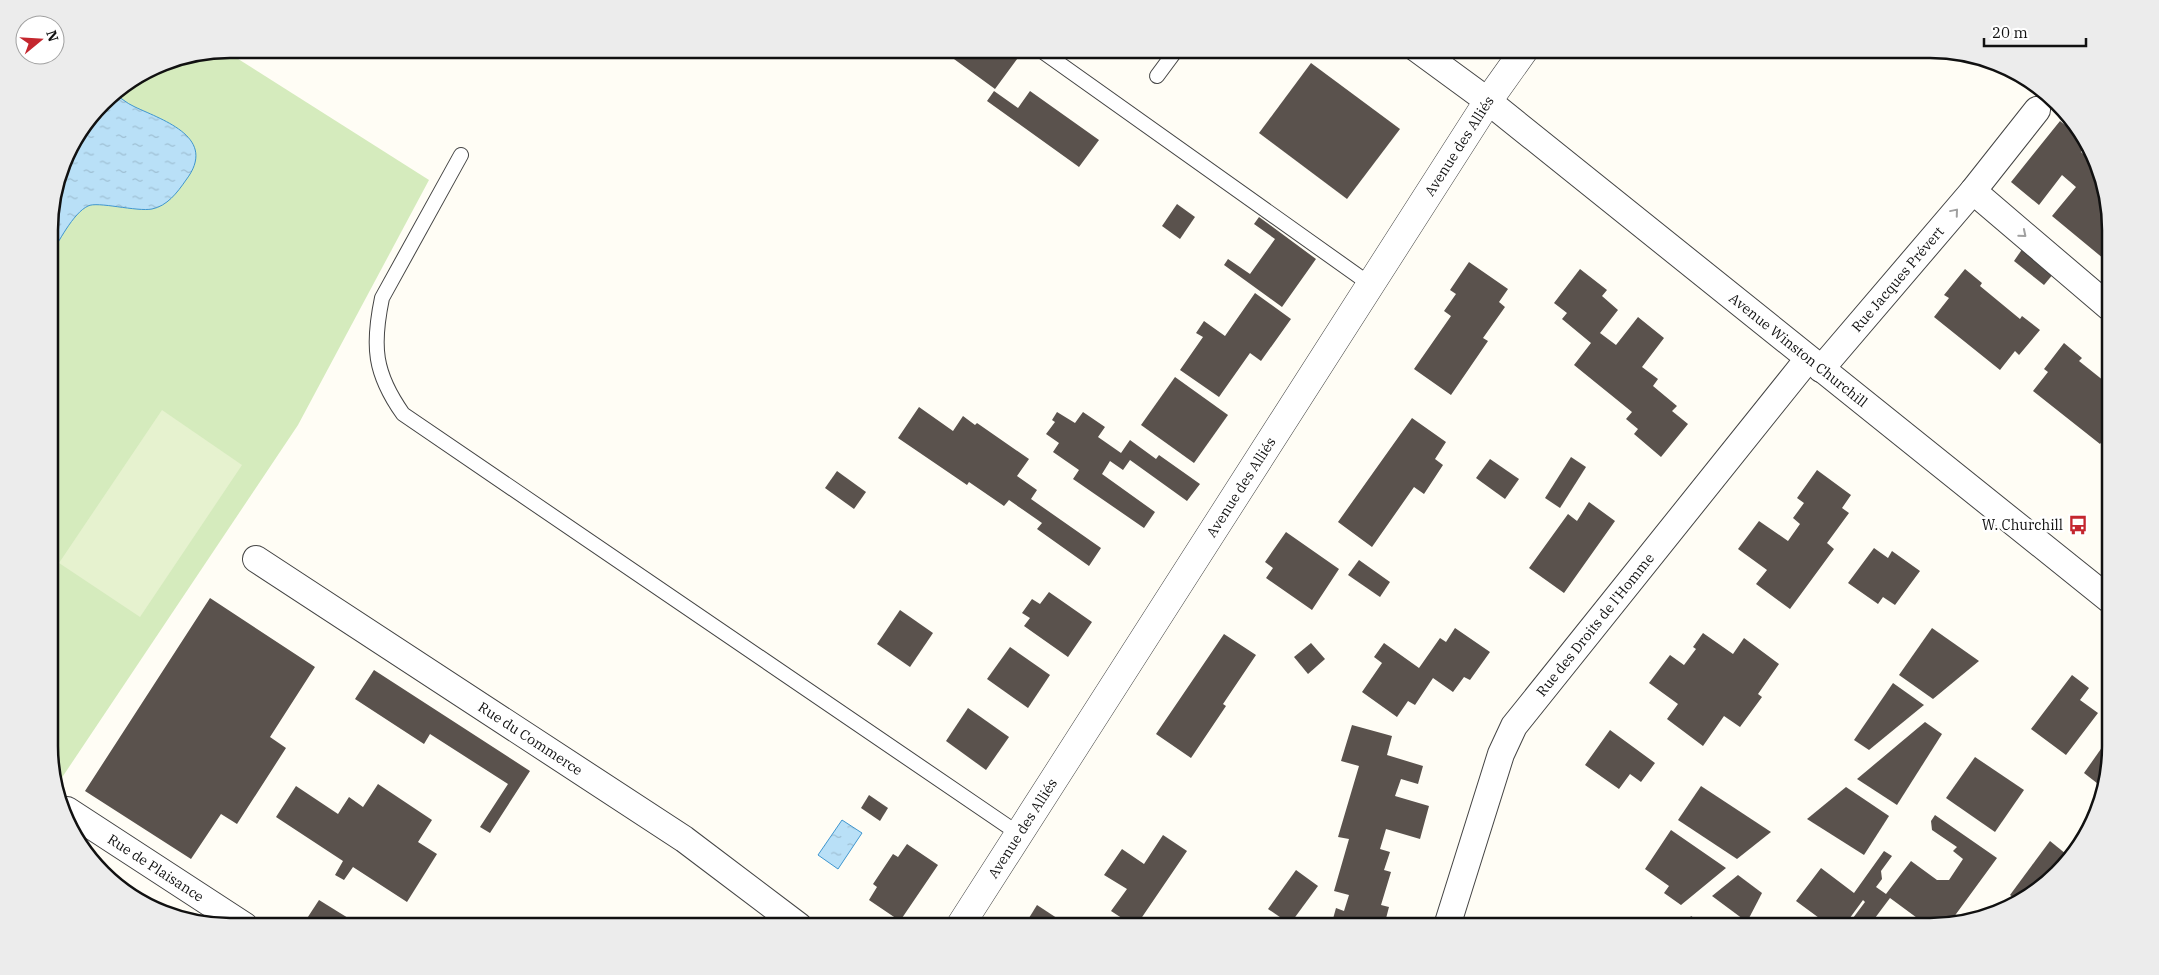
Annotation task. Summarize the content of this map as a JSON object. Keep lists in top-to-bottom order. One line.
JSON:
{"streets":{"street":["Avenue des Alliés","Rue Jacques Prévert","Avenue Winston Churchill","Rue des Droits de l'Homme","Rue du Commerce","Rue de Plaisance"]},"crossings":[["Avenue des Alliés","Avenue Winston Churchill"],["Rue Jacques Prévert","Avenue Winston Churchill"],["Rue Jacques Prévert","Rue des Droits de l'Homme"],["Avenue Winston Churchill","Rue des Droits de l'Homme"]],"one_way":["Rue Jacques Prévert"],"places":{"bus stop":["W. Churchill"]},"scale_bar":"20 m","north":"right"}
